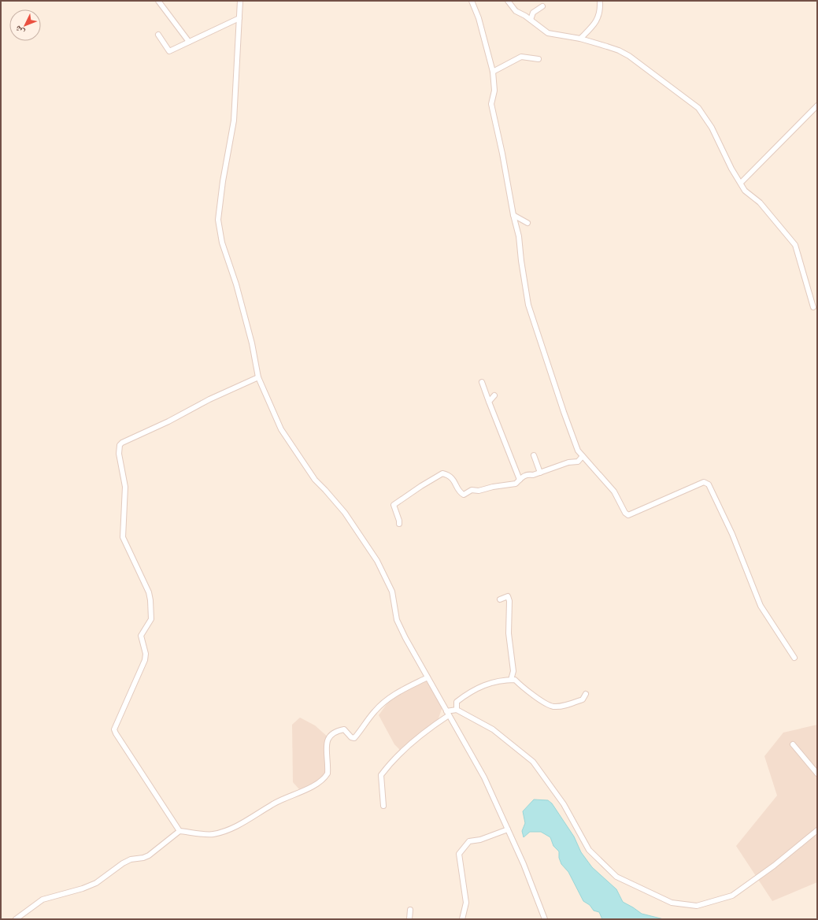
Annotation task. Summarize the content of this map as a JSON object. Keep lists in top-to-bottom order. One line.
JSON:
{"north":"bottom left"}
